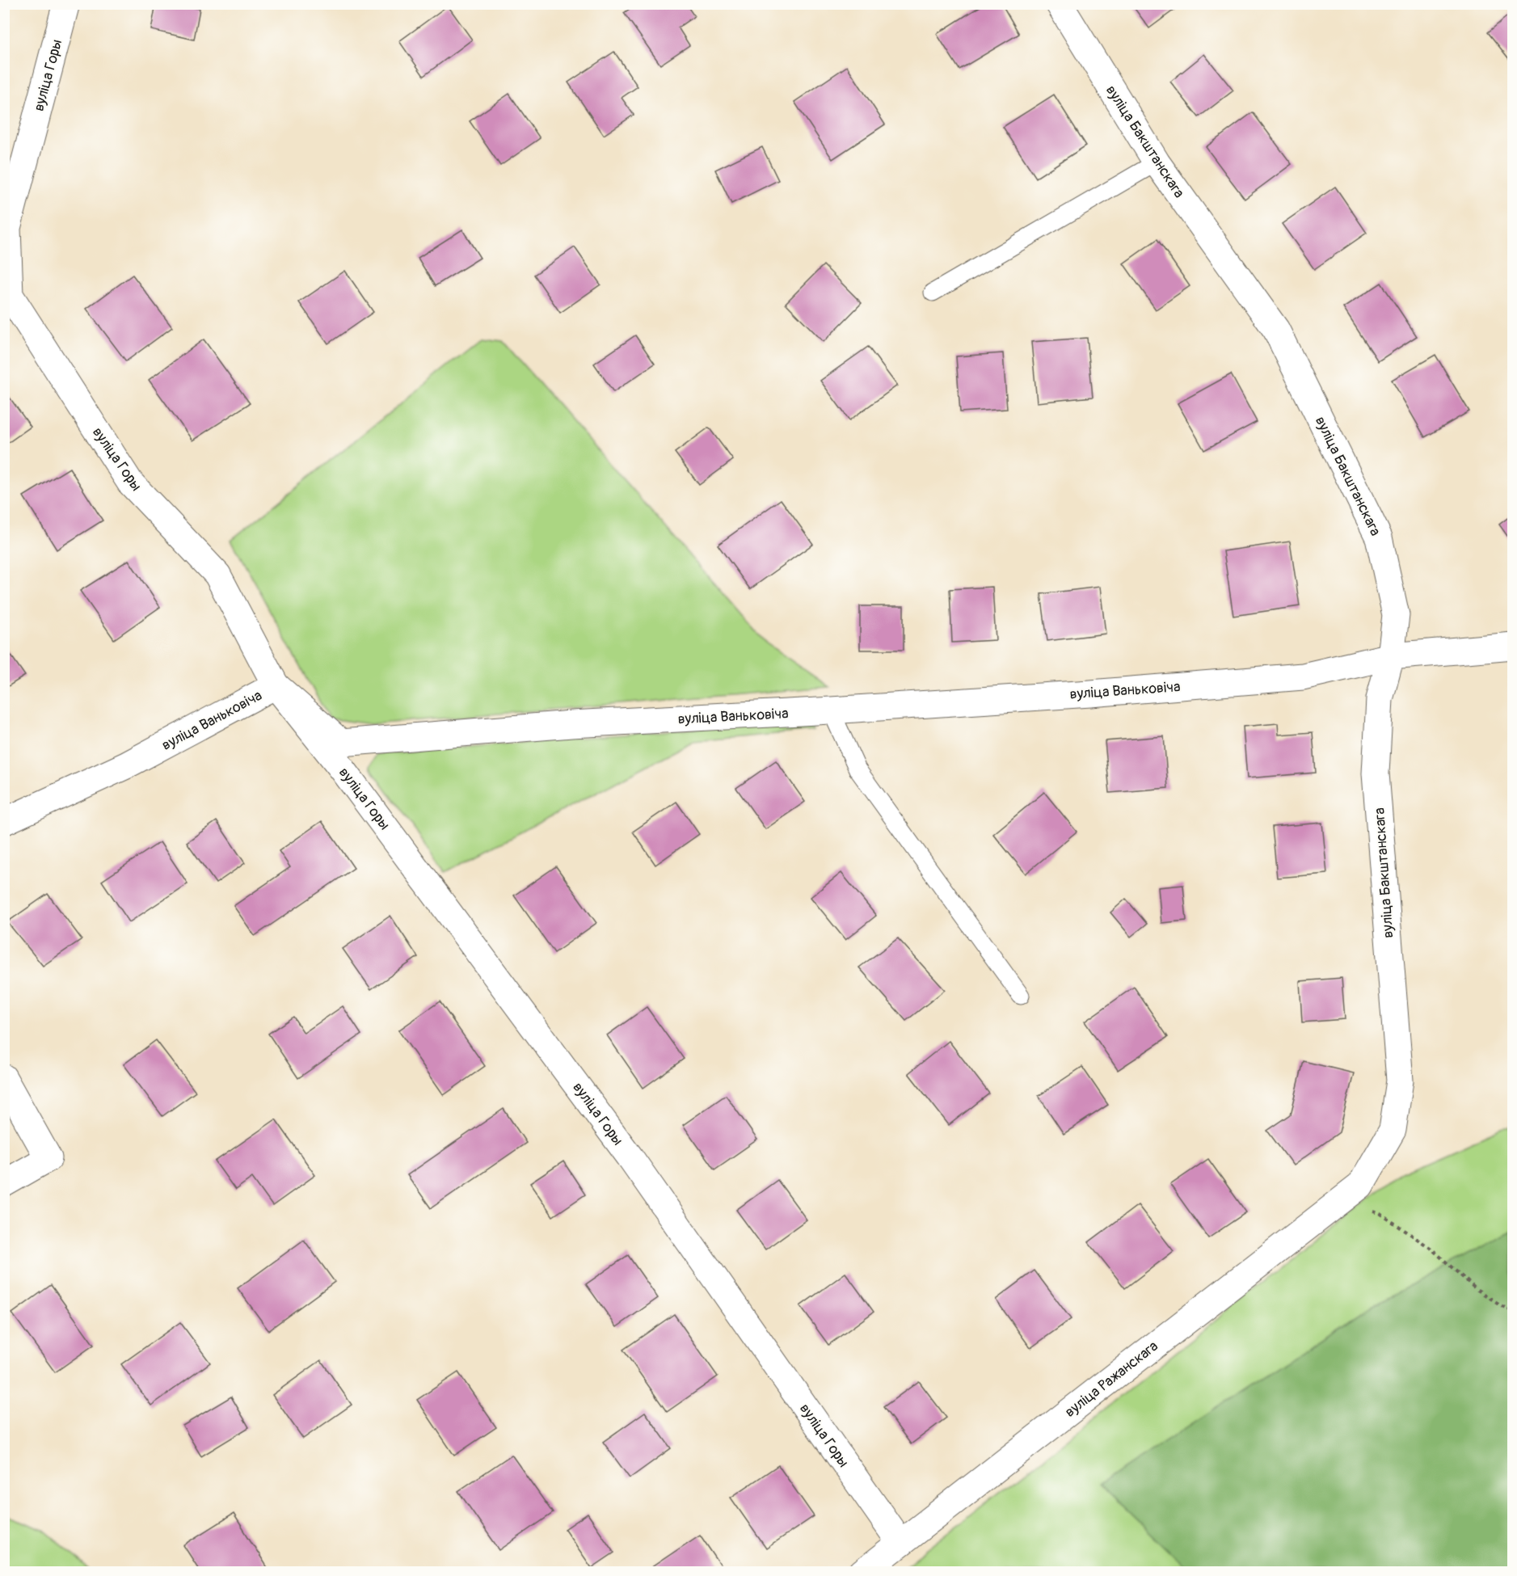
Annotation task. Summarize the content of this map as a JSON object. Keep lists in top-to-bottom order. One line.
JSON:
{"streets":{"street":["вуліца Горы","вуліца Бакштанскага","вуліца Ваньковіча","вуліца Ражанскага"]},"crossings":[["вуліца Горы","вуліца Ваньковіча"],["вуліца Горы","вуліца Ражанскага"],["вуліца Бакштанскага","вуліца Ваньковіча"],["вуліца Бакштанскага","вуліца Ражанскага"]]}
